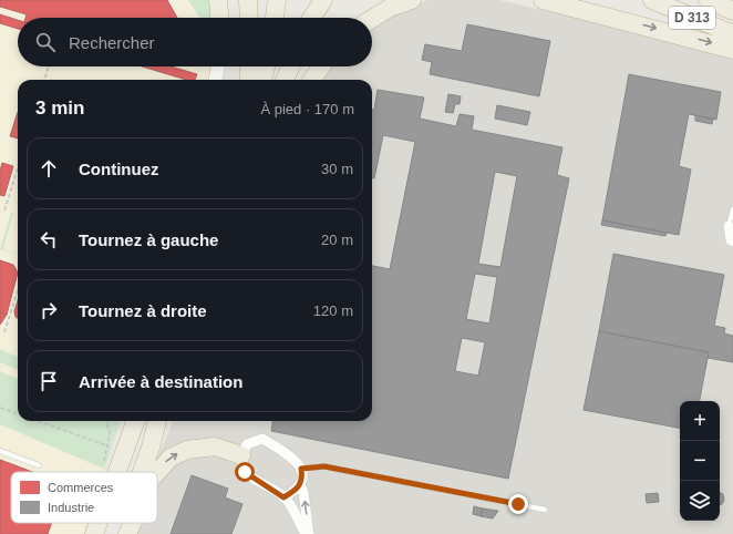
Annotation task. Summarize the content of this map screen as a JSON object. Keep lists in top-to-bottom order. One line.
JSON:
{"streets":{"highway":["D 313"]},"legend":["Commerces","Industrie"],"page":{"search":"Rechercher","heading":["3 min","À pied · 170 m"],"list":[["Continuez","30 m"],["Tournez à gauche","20 m"],["Tournez à droite","120 m"],"Arrivée à destination"],"map_buttons":["+","−"]}}
